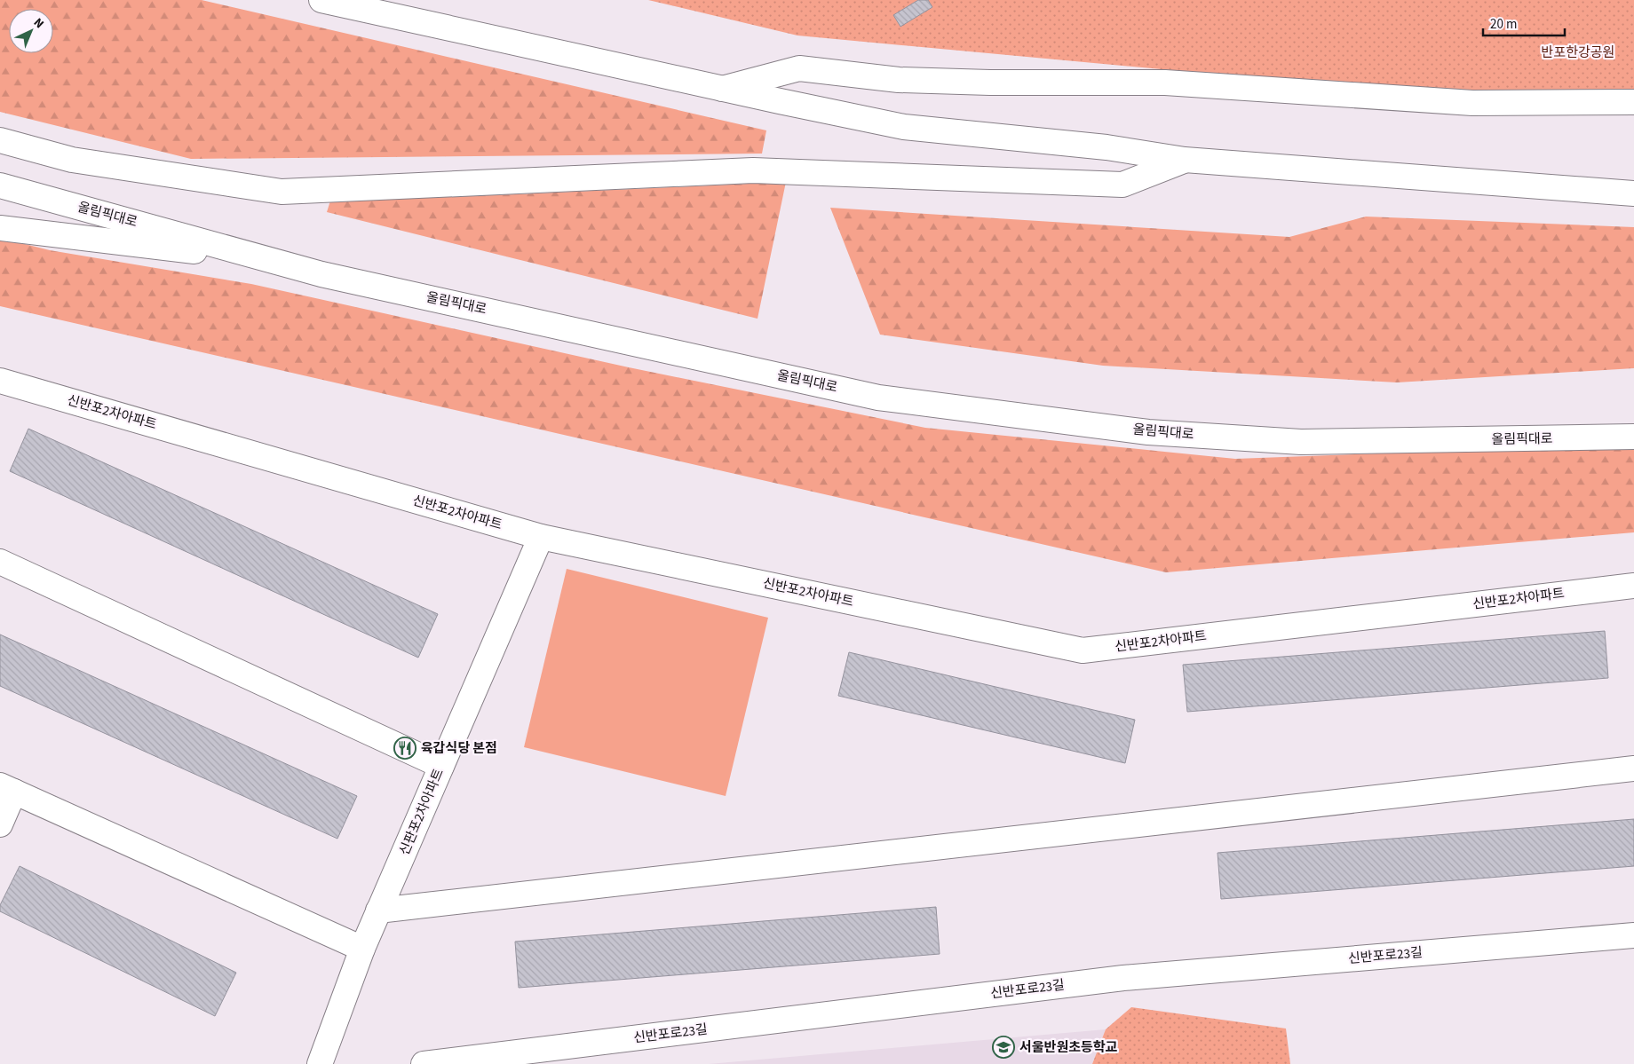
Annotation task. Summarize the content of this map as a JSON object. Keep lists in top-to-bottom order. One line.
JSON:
{"streets":{"main road":["올림픽대로","신반포2차아파트","신판포2차아파트","신반포로23길"]},"crossings":[["신반포2차아파트","신판포2차아파트"]],"parks":["반포한강공원"],"places":{"restaurant":["육갑식당 본점"],"school or university":["서울반원초등학교"]},"scale_bar":"20 m","north":"top right"}
